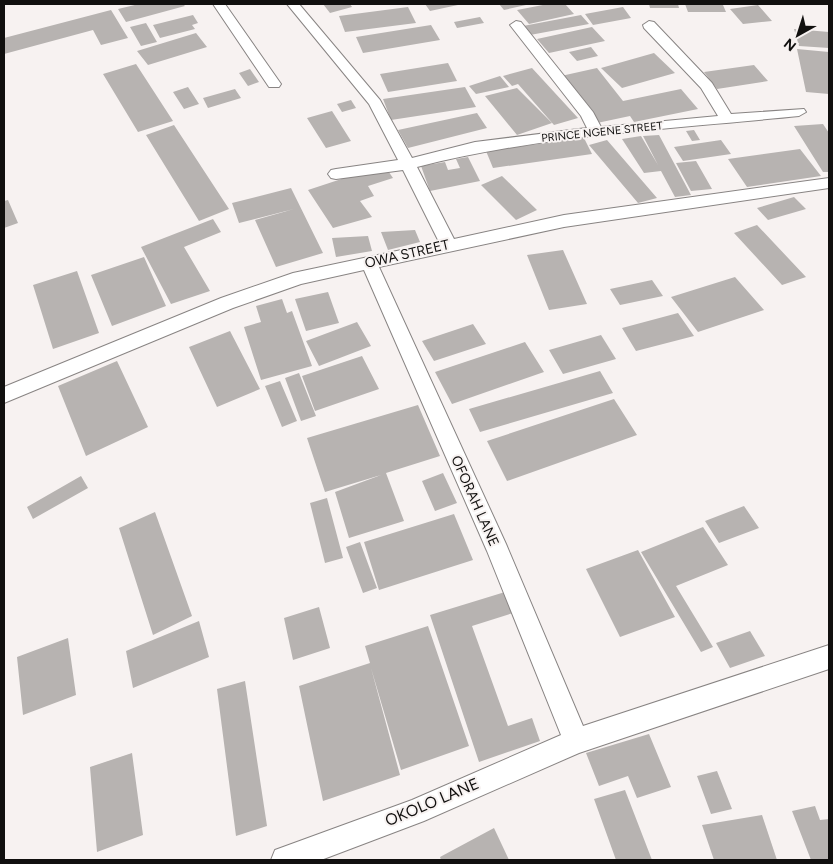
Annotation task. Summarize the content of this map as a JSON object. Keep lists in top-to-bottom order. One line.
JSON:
{"streets":{"street":["PRINCE NGENE STREET","OWA STREET","OFORAH LANE","OKOLO LANE"]},"crossings":[["OWA STREET","OFORAH LANE"],["OFORAH LANE","OKOLO LANE"]],"north":"bottom left"}
